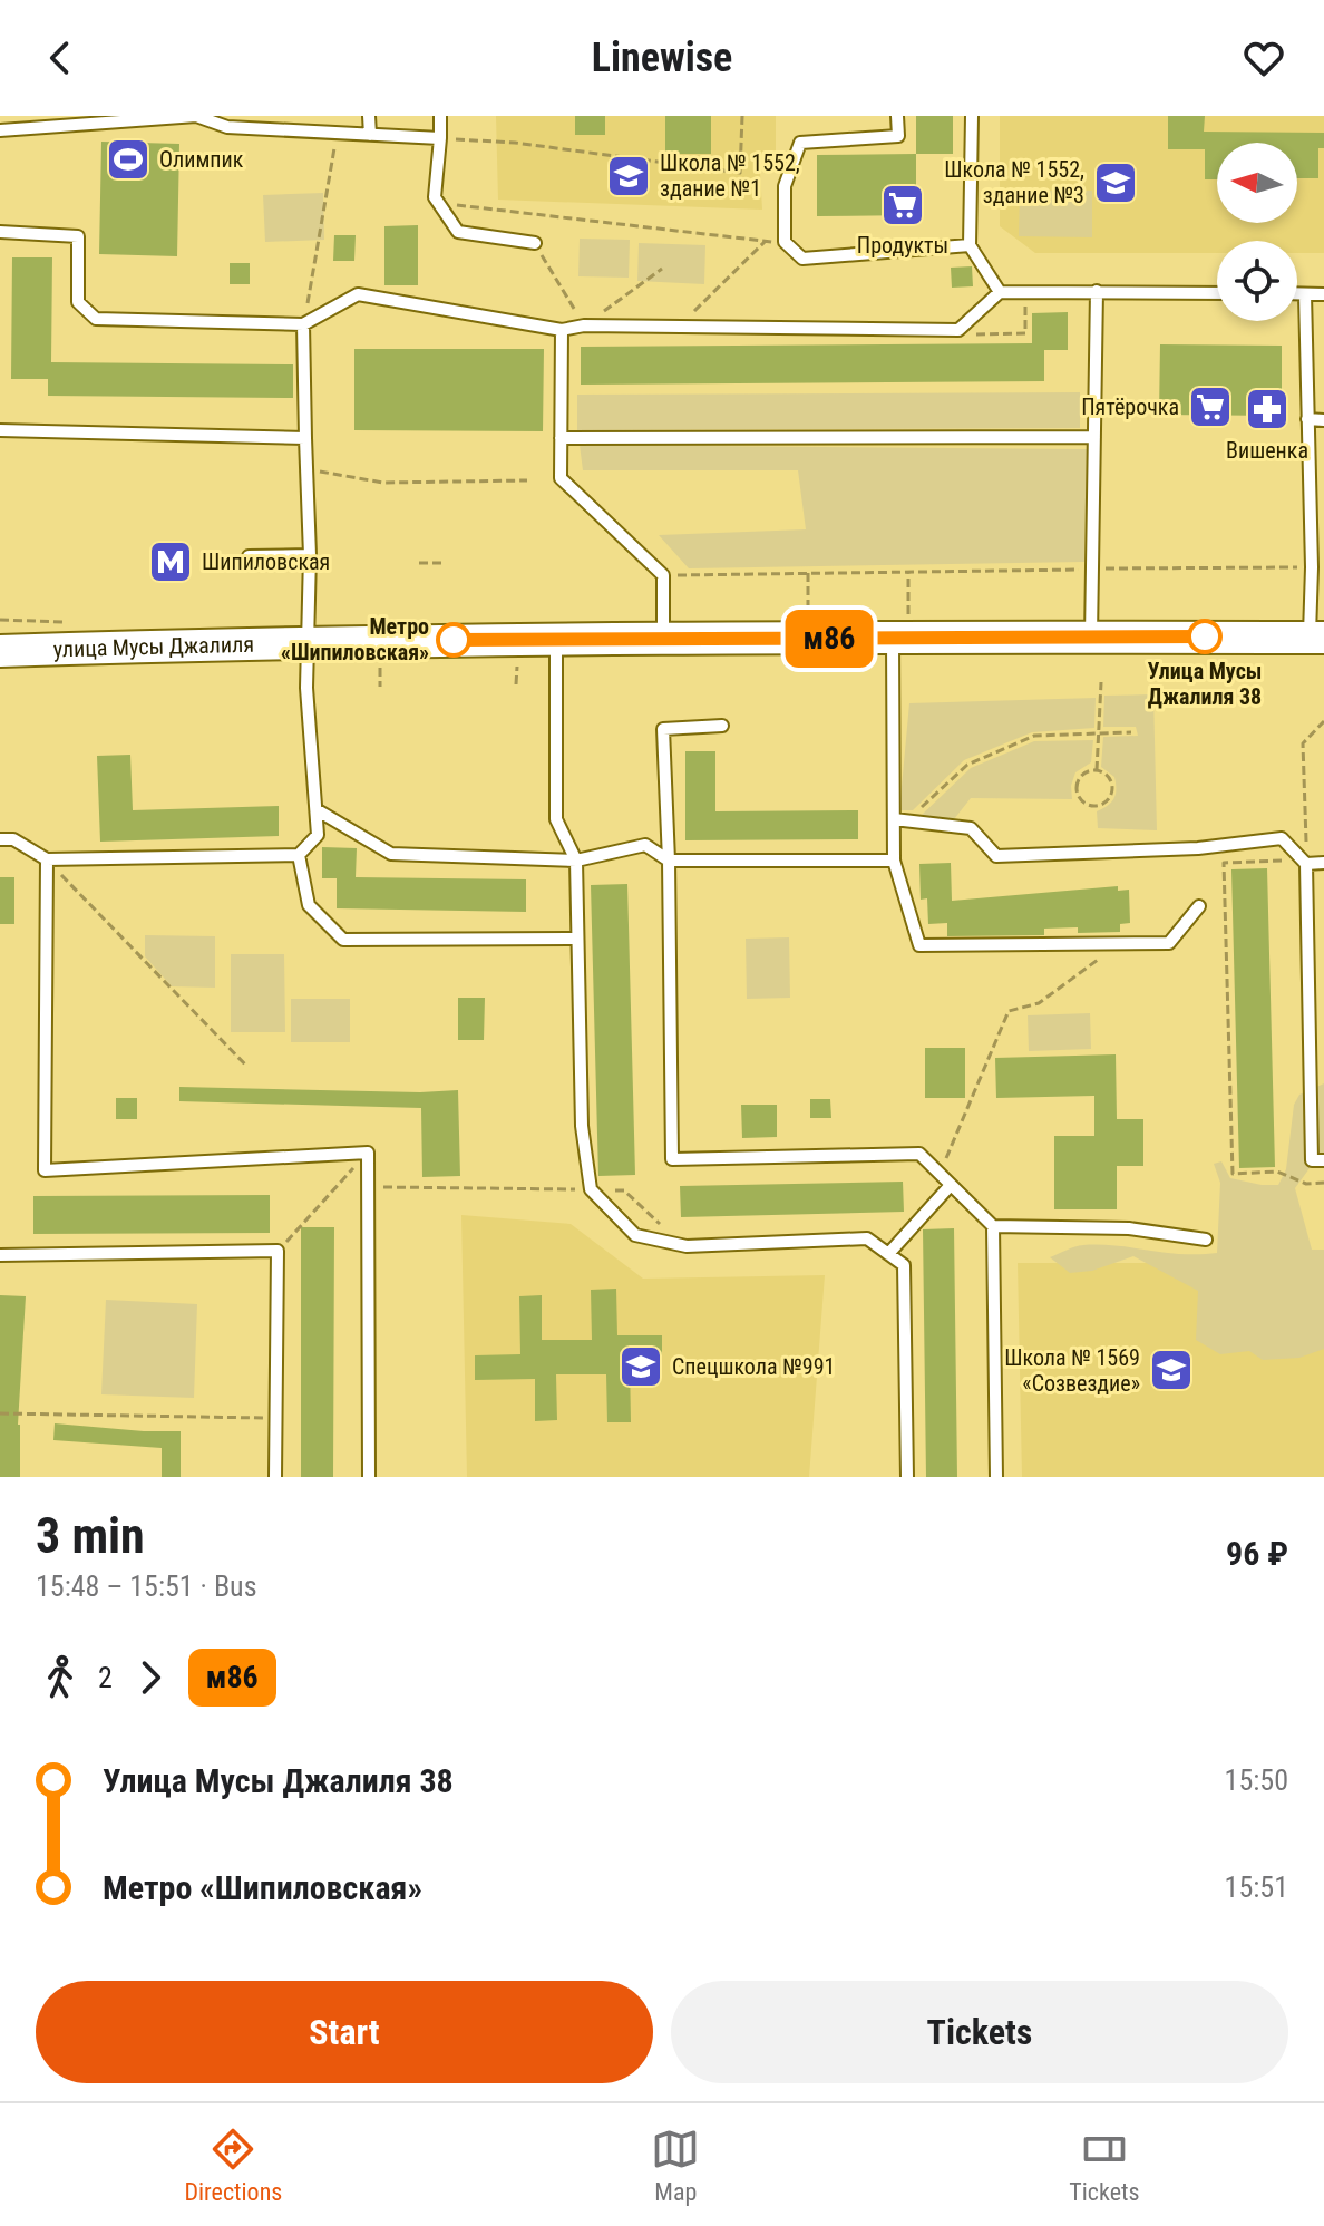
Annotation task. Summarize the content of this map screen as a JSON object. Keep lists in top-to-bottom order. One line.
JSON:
{"streets":{"main road":["улица Мусы Джалиля"]},"places":{"sports":["Олимпик"],"school or university":["Школа № 1552, здание №1","Школа № 1552, здание №3","Спецшкола №991","Школа № 1569 «Созвездие»"],"supermarket":["Продукты","Пятёрочка"],"pharmacy":["Вишенка"],"metro station":["Шипиловская"],"other":["Улица Мусы Джалиля 38","Метро «Шипиловская»"]},"lines":["bus line м86"],"north":"left","page":{"header":"Linewise","on_map":"м86","heading":["3 min","15:48 – 15:51 · Bus","96 ₽"],"legs":["2","м86"],"list":[{"name":"Улица Мусы Джалиля 38","value":"15:50"},{"name":"Метро «Шипиловская»","value":"15:51"}],"buttons":["Start","Tickets"],"tabs":["Directions","Map","Tickets"]}}
